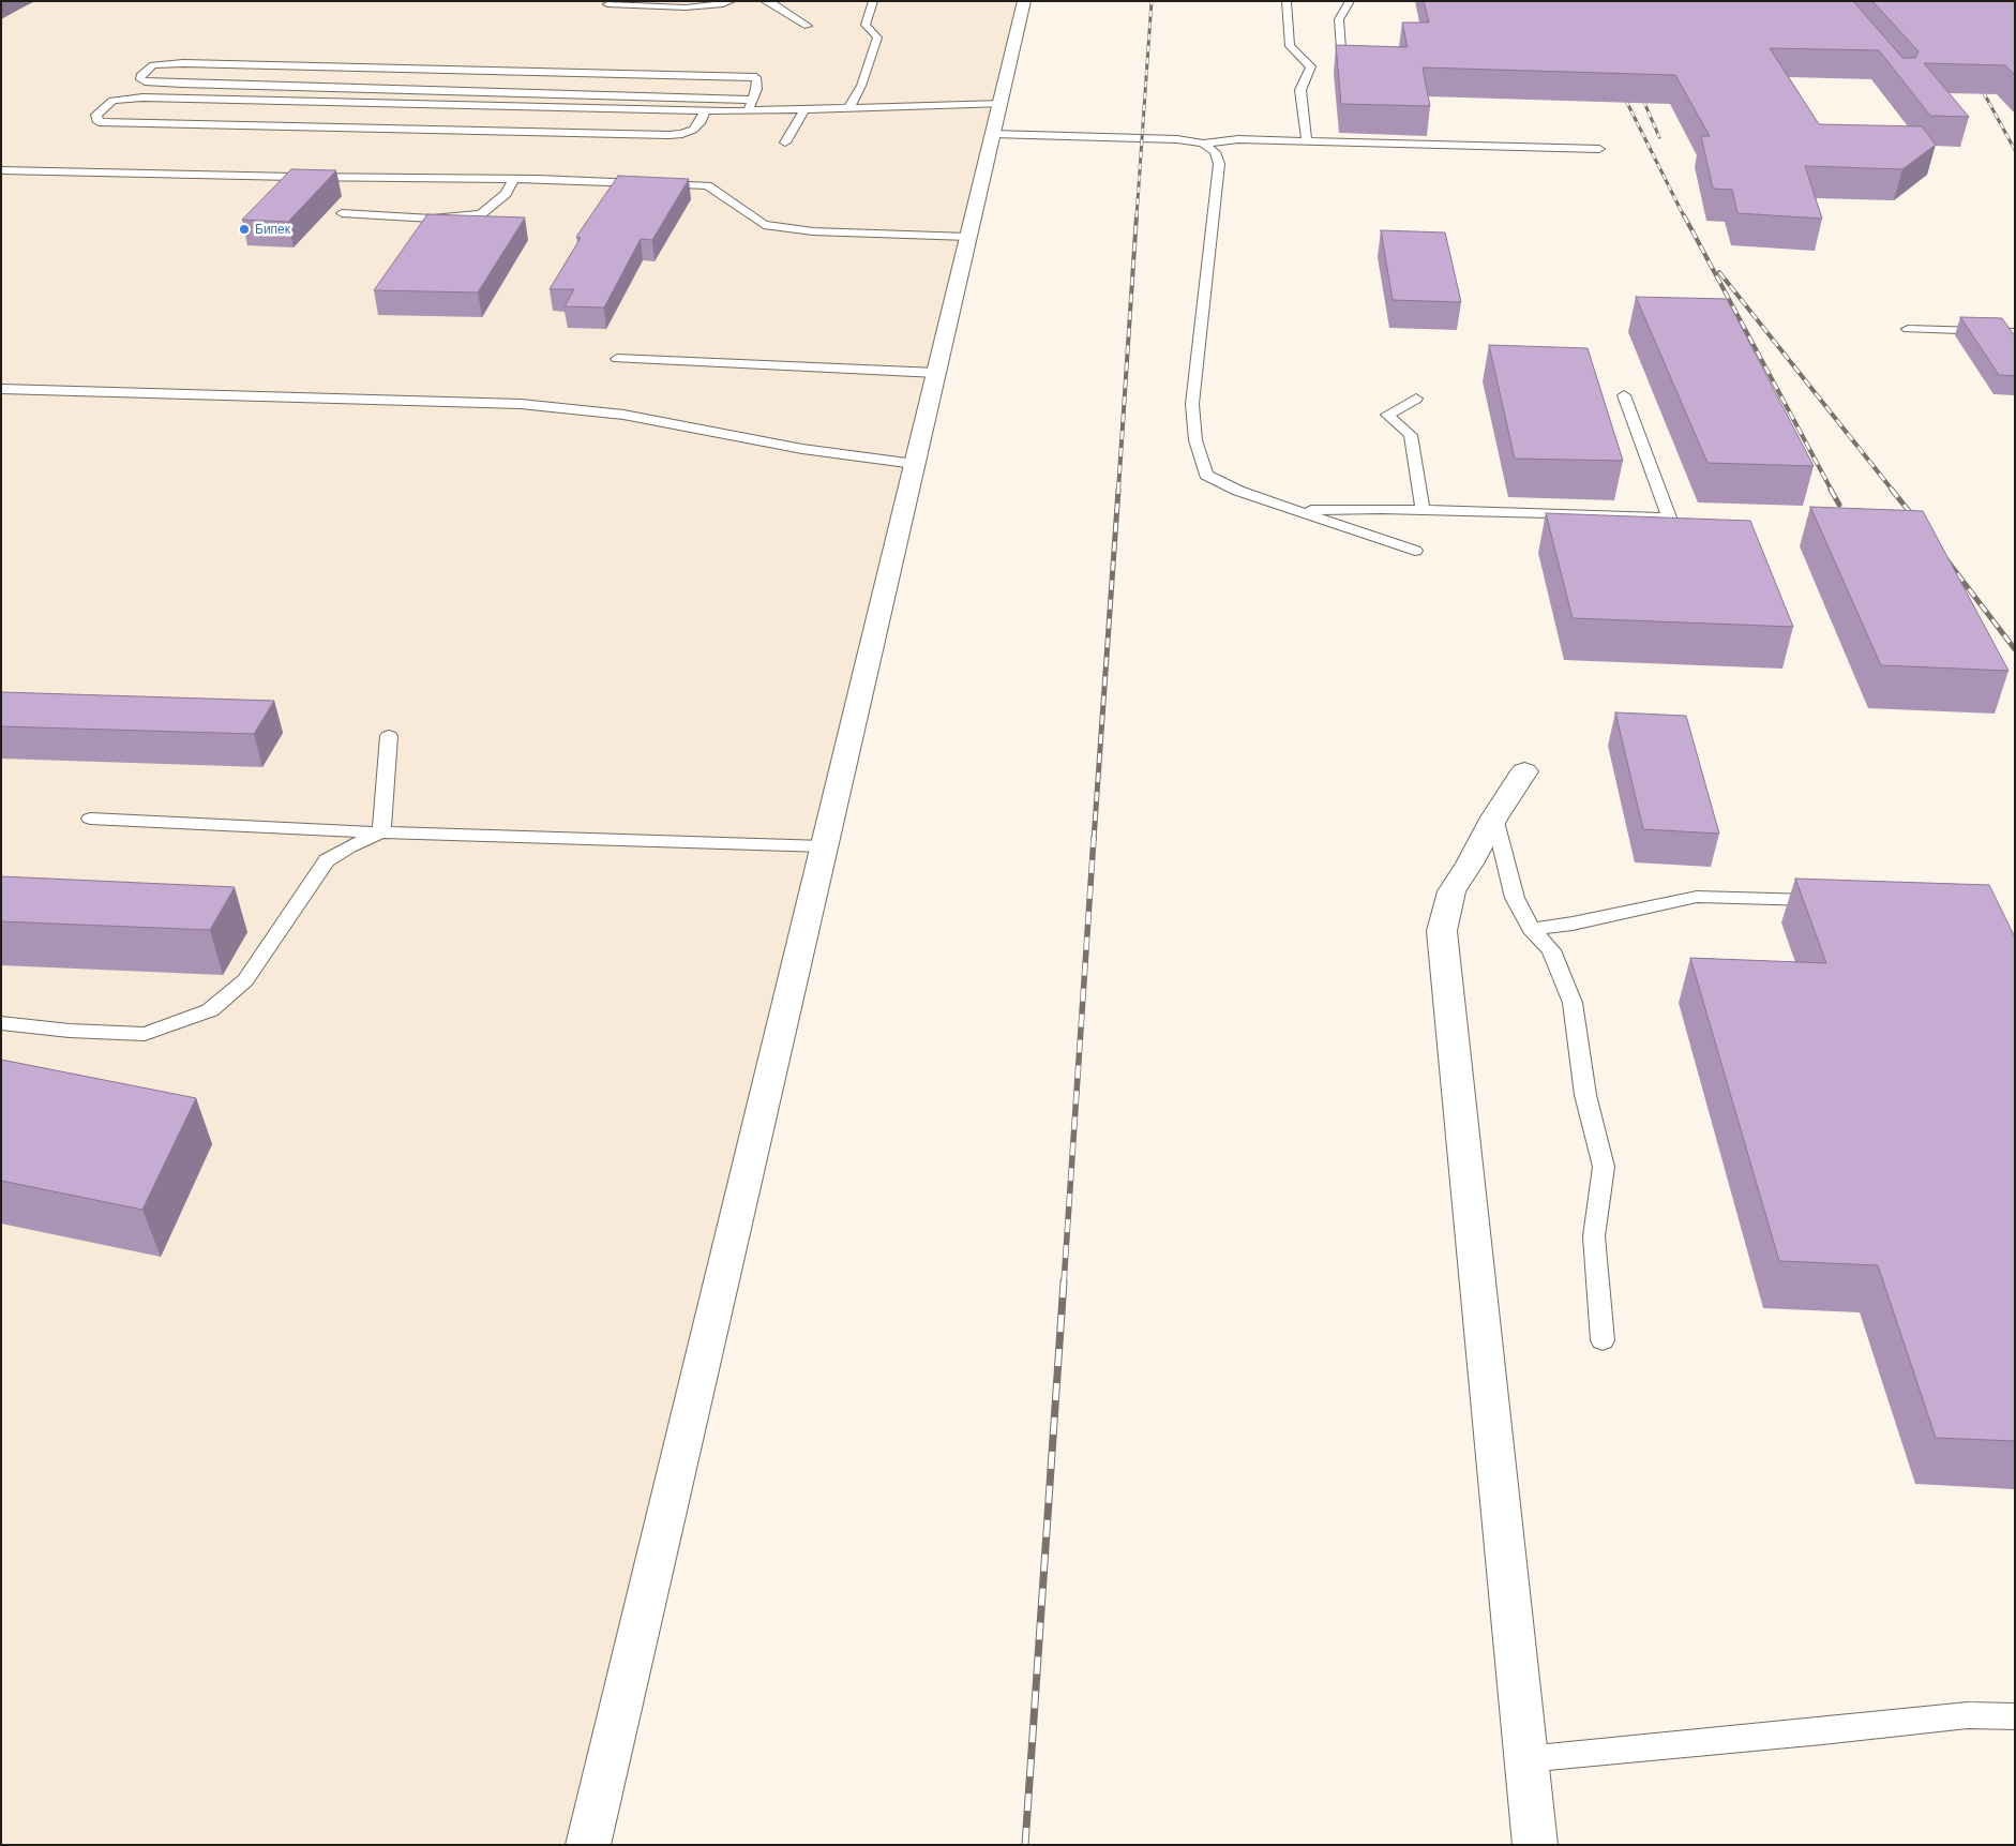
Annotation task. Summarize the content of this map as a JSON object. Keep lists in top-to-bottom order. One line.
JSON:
{"places":["Бипек"]}
